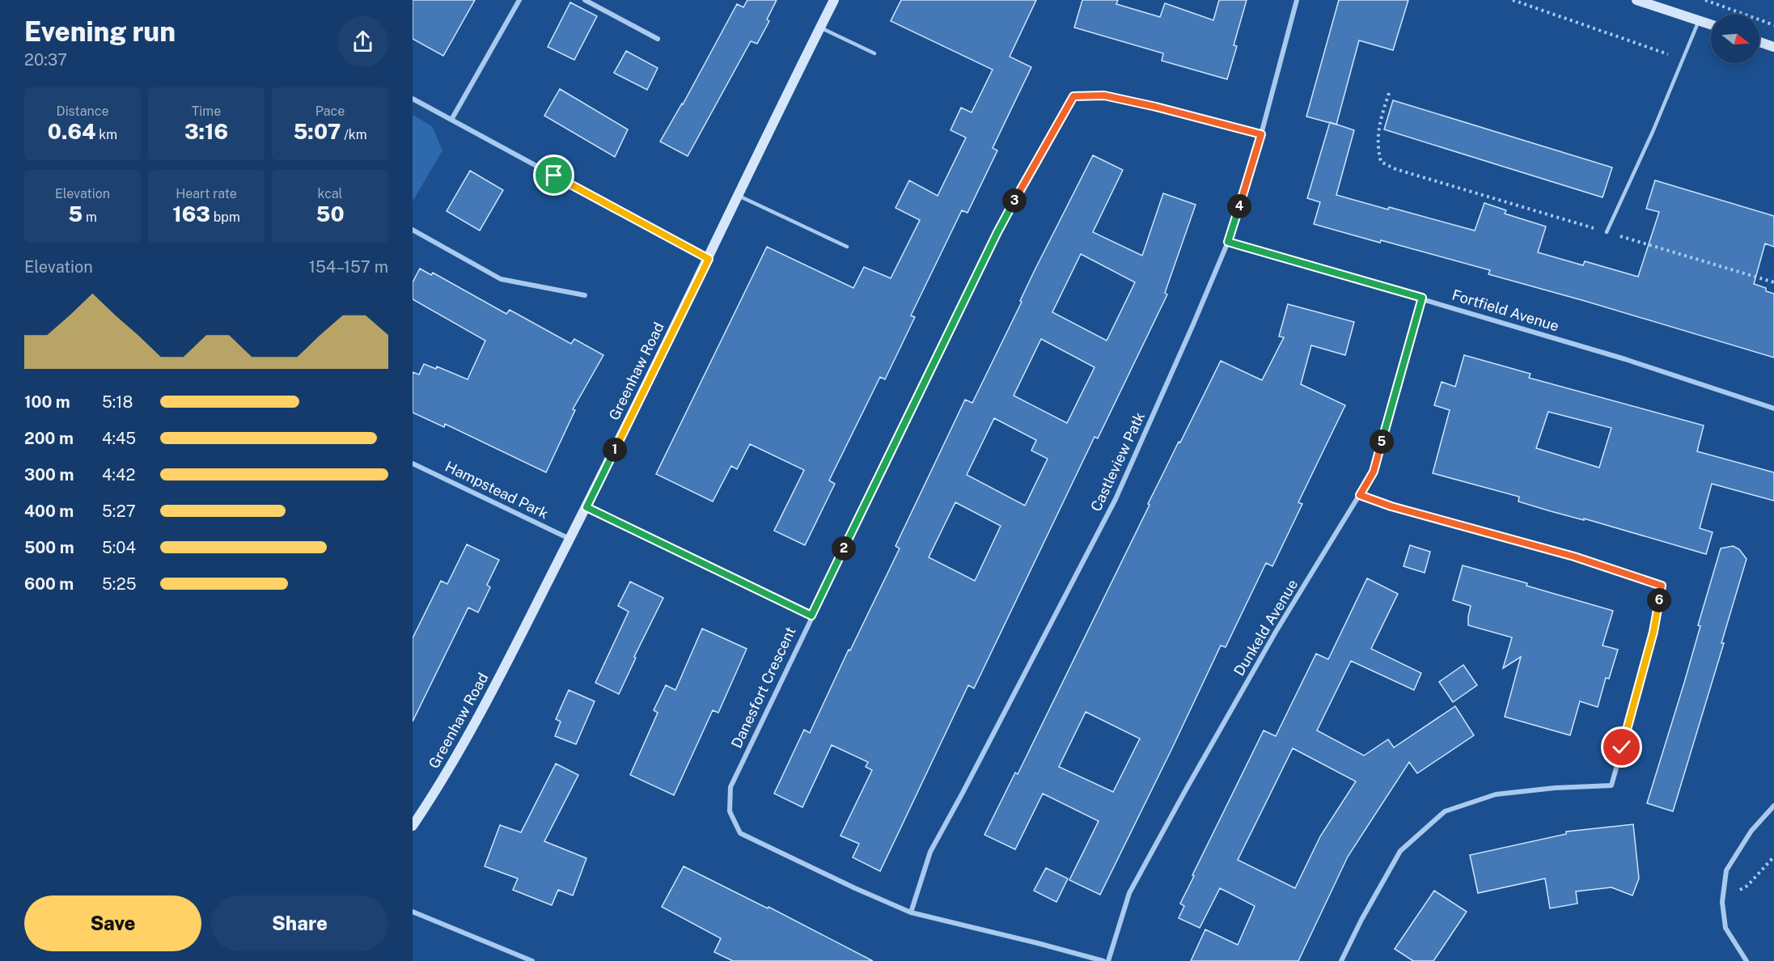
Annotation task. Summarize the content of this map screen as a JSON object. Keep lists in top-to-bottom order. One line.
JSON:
{"streets":{"main road":["Greenhaw Road"],"street":["Fortfield Avenue","Castleview Patk","Hampstead Park","Dunkeld Avenue","Danesfort Crescent"]},"crossings":[["Fortfield Avenue","Castleview Patk"],["Fortfield Avenue","Dunkeld Avenue"],["Greenhaw Road","Hampstead Park"],["Castleview Patk","Danesfort Crescent"]],"north":"right","page":{"heading":["Evening run","20:37"],"stats":[["Distance","0.64 km"],["Time","3:16"],["Pace","5:07 /km"],["Elevation","5 m"],["Heart rate","163 bpm"],["kcal","50"]],"pins":["3","4","5","1","2","6"],"chart":["Elevation","154–157 m"],"list":[{"name":"100 m","note":"5:18"},{"name":"200 m","note":"4:45"},{"name":"300 m","note":"4:42"},{"name":"400 m","note":"5:27"},{"name":"500 m","note":"5:04"},{"name":"600 m","note":"5:25"}],"buttons":["Save","Share"]}}
